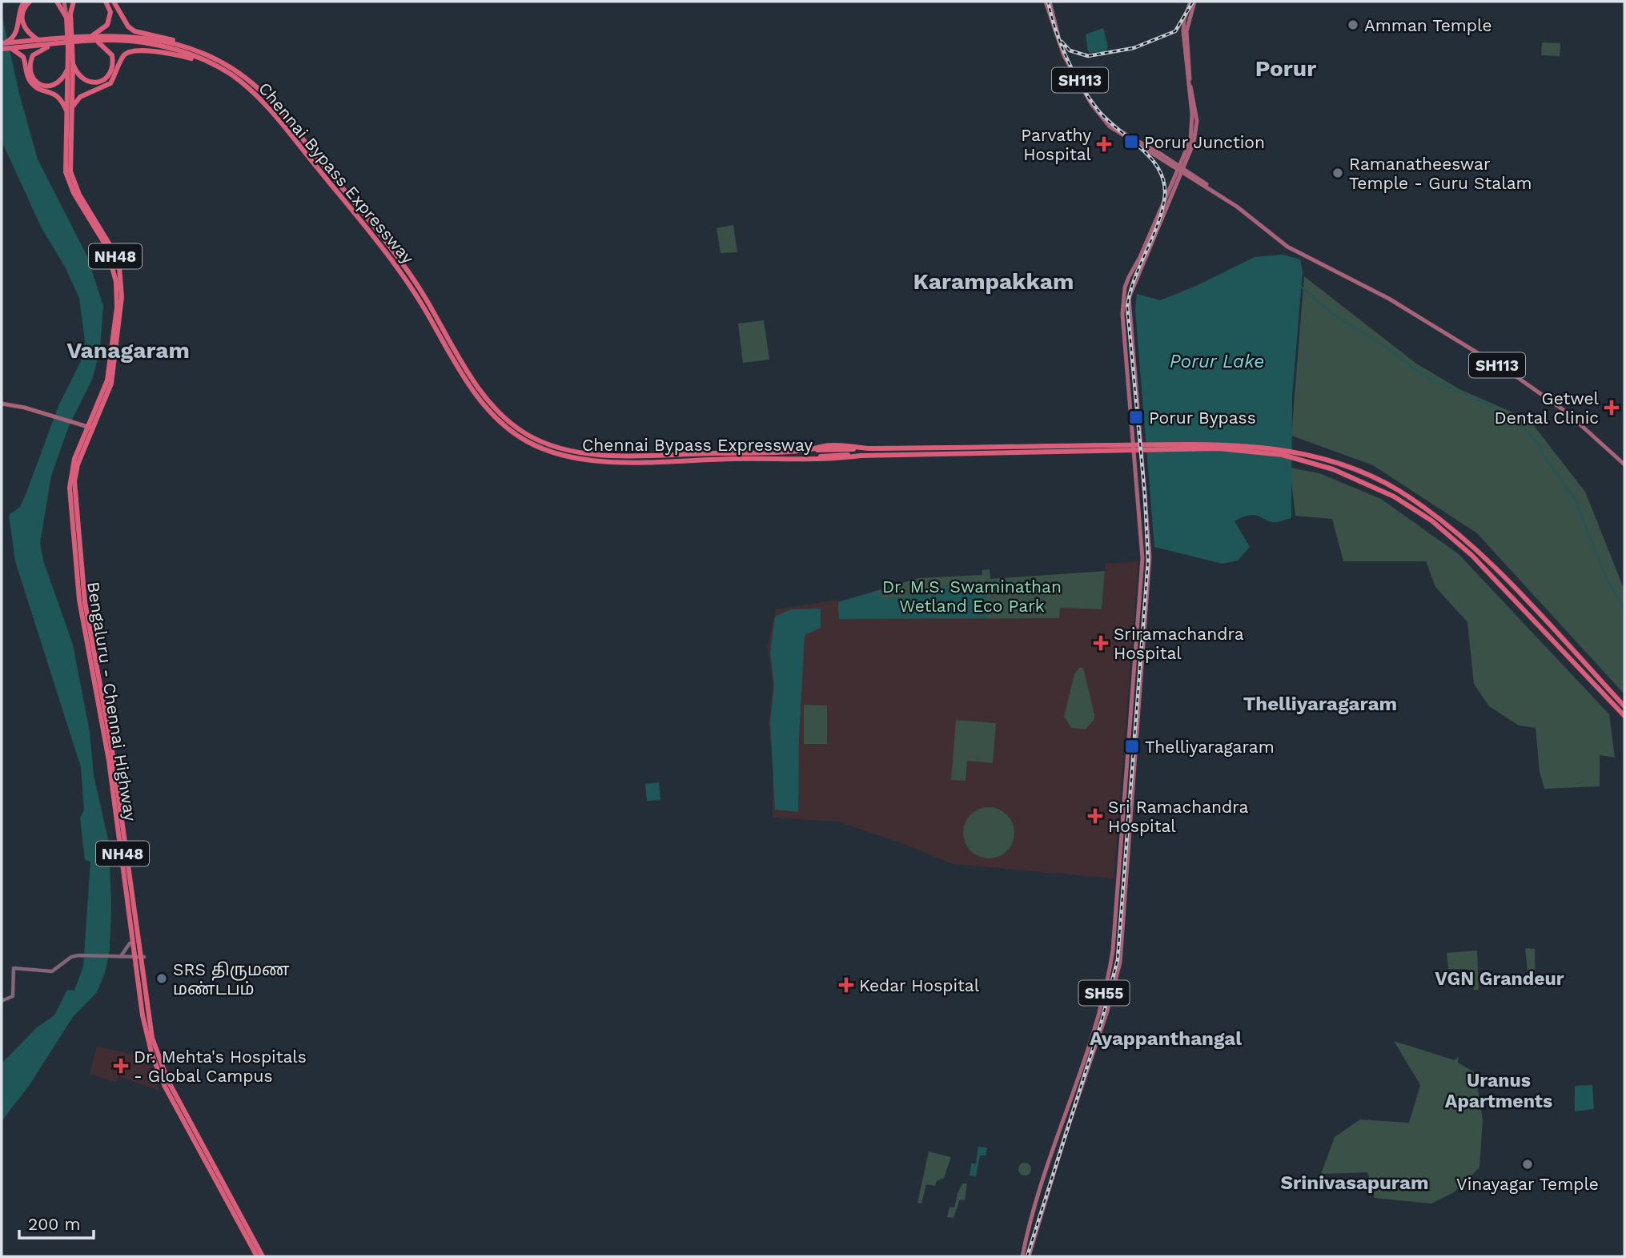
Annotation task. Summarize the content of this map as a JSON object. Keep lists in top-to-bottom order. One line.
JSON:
{"streets":{"highway":["Chennai Bypass Expressway","NH48","Bengaluru - Chennai Highway"],"main road":["SH113","SH55"]},"crossings":[["NH48","Bengaluru - Chennai Highway"]],"districts":["Porur","Karampakkam","Vanagaram","Thelliyaragaram","VGN Grandeur","Ayappanthangal","Uranus Apartments","Srinivasapuram"],"water":["Porur Lake"],"parks":["Dr. M.S. Swaminathan Wetland Eco Park"],"places":{"other":["Amman Temple","Ramanatheeswar Temple - Guru Stalam","SRS திருமண மண்டபம்","Vinayagar Temple"],"transit":["Porur Junction","Porur Bypass","Thelliyaragaram"],"health":["Parvathy Hospital","Getwel Dental Clinic","Sriramachandra Hospital","Sri Ramachandra Hospital","Kedar Hospital","Dr. Mehta's Hospitals - Global Campus"]},"scale_bar":"200 m"}
